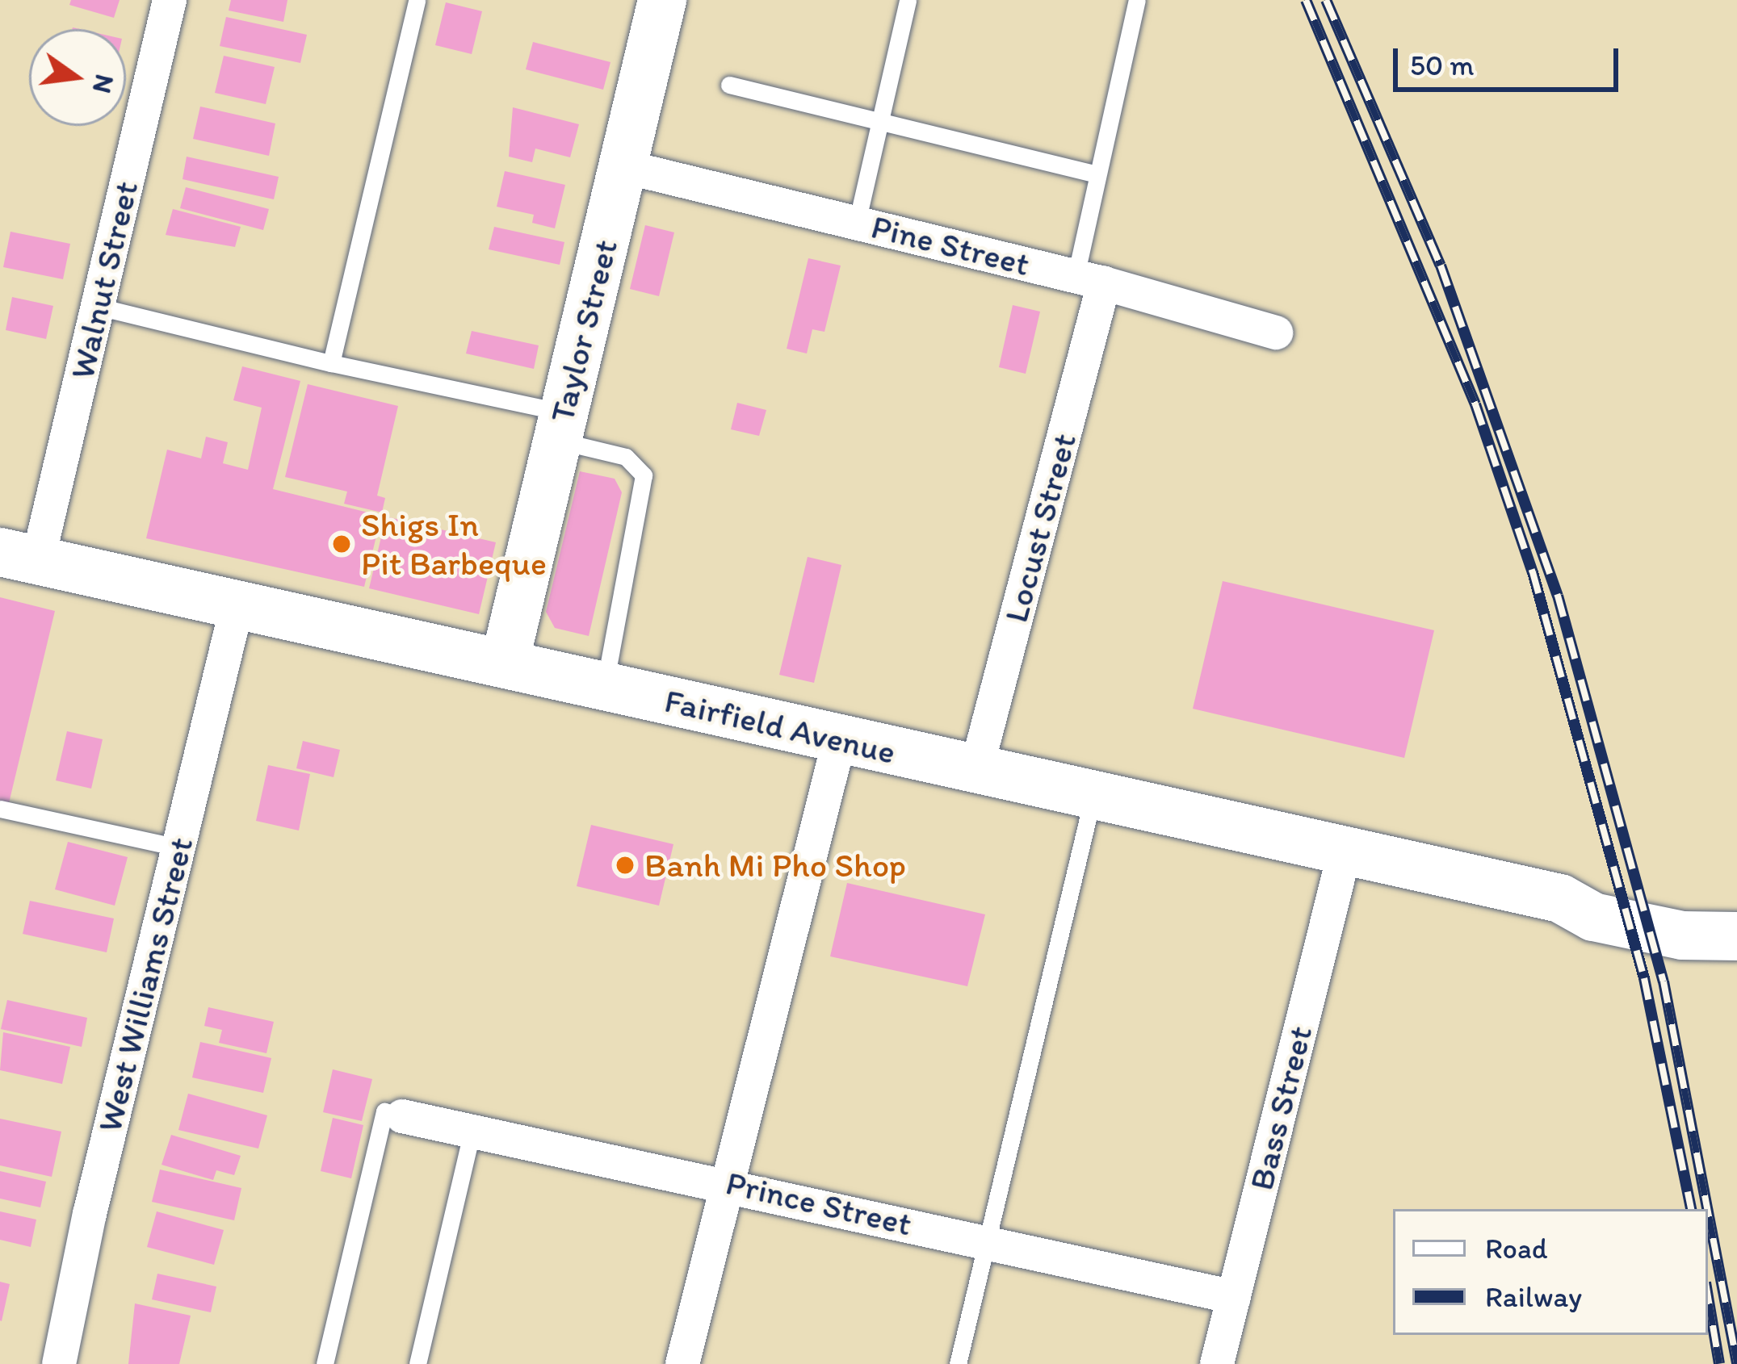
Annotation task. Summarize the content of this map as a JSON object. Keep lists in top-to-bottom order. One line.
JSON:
{"streets":{"main road":["Taylor Street","Fairfield Avenue"],"street":["Pine Street","Walnut Street","Locust Street","West Williams Street","Bass Street","Prince Street"]},"crossings":[["Pine Street","Taylor Street"],["Pine Street","Locust Street"],["Walnut Street","Fairfield Avenue"],["Taylor Street","Fairfield Avenue"],["Locust Street","Fairfield Avenue"],["Fairfield Avenue","West Williams Street"],["Fairfield Avenue","Bass Street"],["Bass Street","Prince Street"]],"places":["Shigs In Pit Barbeque","Banh Mi Pho Shop"],"legend":["Road","Railway"],"scale_bar":"50 m","north":"right"}
